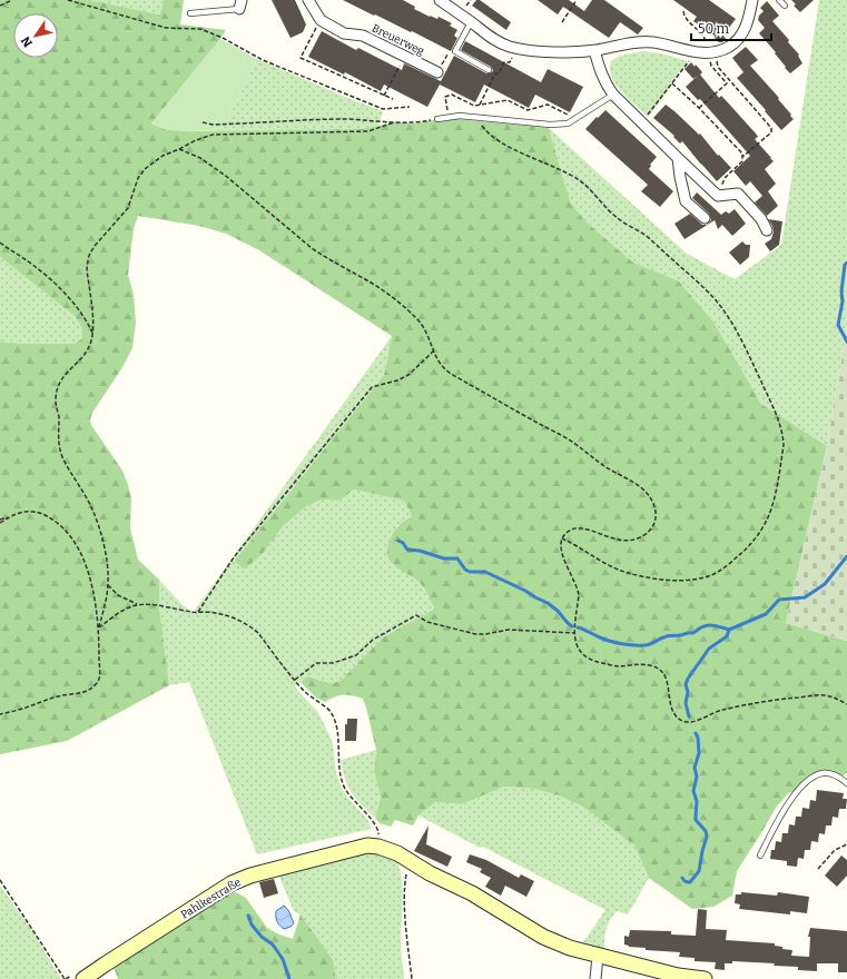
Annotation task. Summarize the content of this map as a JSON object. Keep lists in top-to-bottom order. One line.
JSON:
{"streets":{"street":["Breuerweg","Pahlkestraße"]},"scale_bar":"50 m","north":"bottom left"}
